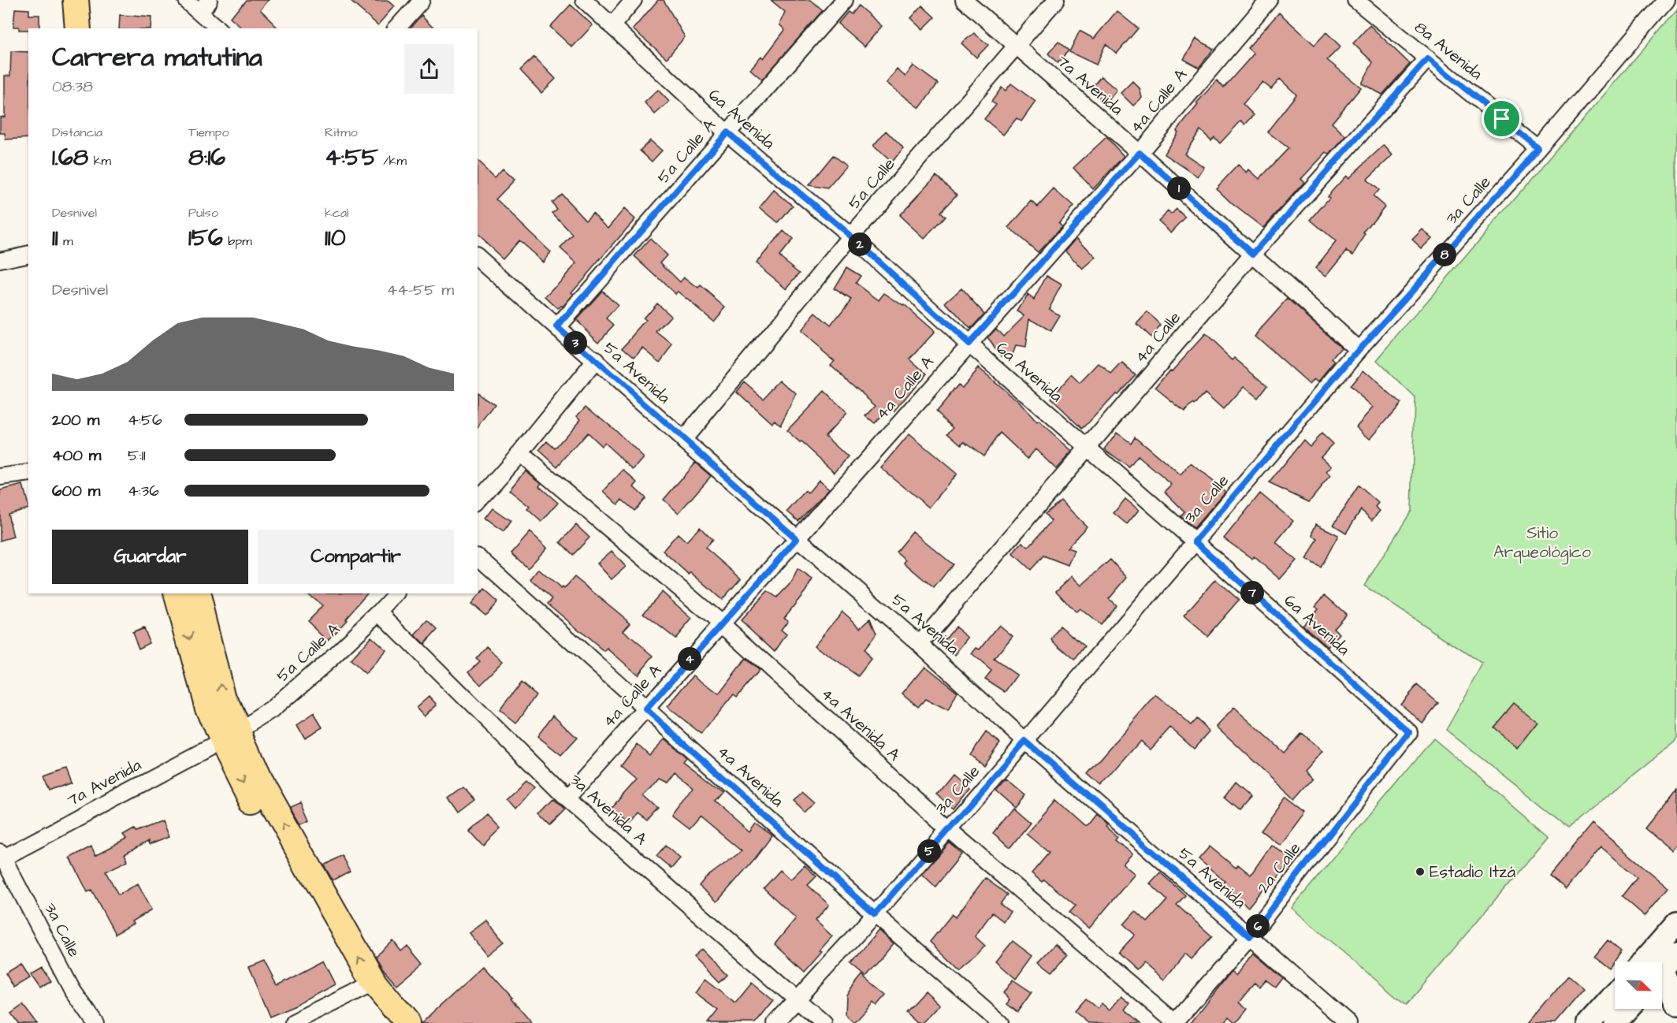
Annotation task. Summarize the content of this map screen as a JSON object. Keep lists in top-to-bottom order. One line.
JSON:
{"streets":{"street":["8a Avenida","7a Avenida","4a Calle A","6a Avenida","5a Calle A","5a Calle","3a Calle","4a Calle","5a Avenida","4a Avenida A","4a Avenida","3a Avenida A","2a Calle"]},"crossings":[["8a Avenida","3a Calle"],["8a Avenida","4a Calle"],["7a Avenida","4a Calle A"],["7a Avenida","5a Calle A"],["7a Avenida","5a Calle"],["7a Avenida","3a Calle"],["7a Avenida","4a Calle"],["4a Calle A","6a Avenida"],["4a Calle A","5a Avenida"],["4a Calle A","4a Avenida A"],["4a Calle A","4a Avenida"],["4a Calle A","3a Avenida A"],["6a Avenida","5a Calle A"],["6a Avenida","5a Calle"],["6a Avenida","3a Calle"],["6a Avenida","4a Calle"],["6a Avenida","2a Calle"],["5a Calle A","5a Avenida"],["5a Calle A","3a Avenida A"],["5a Calle","5a Avenida"],["3a Calle","5a Avenida"],["3a Calle","4a Avenida A"],["3a Calle","4a Avenida"],["3a Calle","3a Avenida A"],["4a Calle","5a Avenida"],["5a Avenida","2a Calle"],["4a Avenida A","2a Calle"]],"parks":["Sitio Arqueológico"],"places":["Estadio Itzá"],"north":"bottom right","page":{"heading":["Carrera matutina","08:38"],"stats":[["Distancia","1.68 km"],["Tiempo","8:16"],["Ritmo","4:55 /km"],["Desnivel","11 m"],["Pulso","156 bpm"],["kcal","110"]],"pins":["1","2","8","3","7","4","5","6"],"chart":["Desnivel","44–55 m"],"list":[{"name":"200 m","note":"4:56"},{"name":"400 m","note":"5:11"},{"name":"600 m","note":"4:36"}],"buttons":["Guardar","Compartir"]}}
